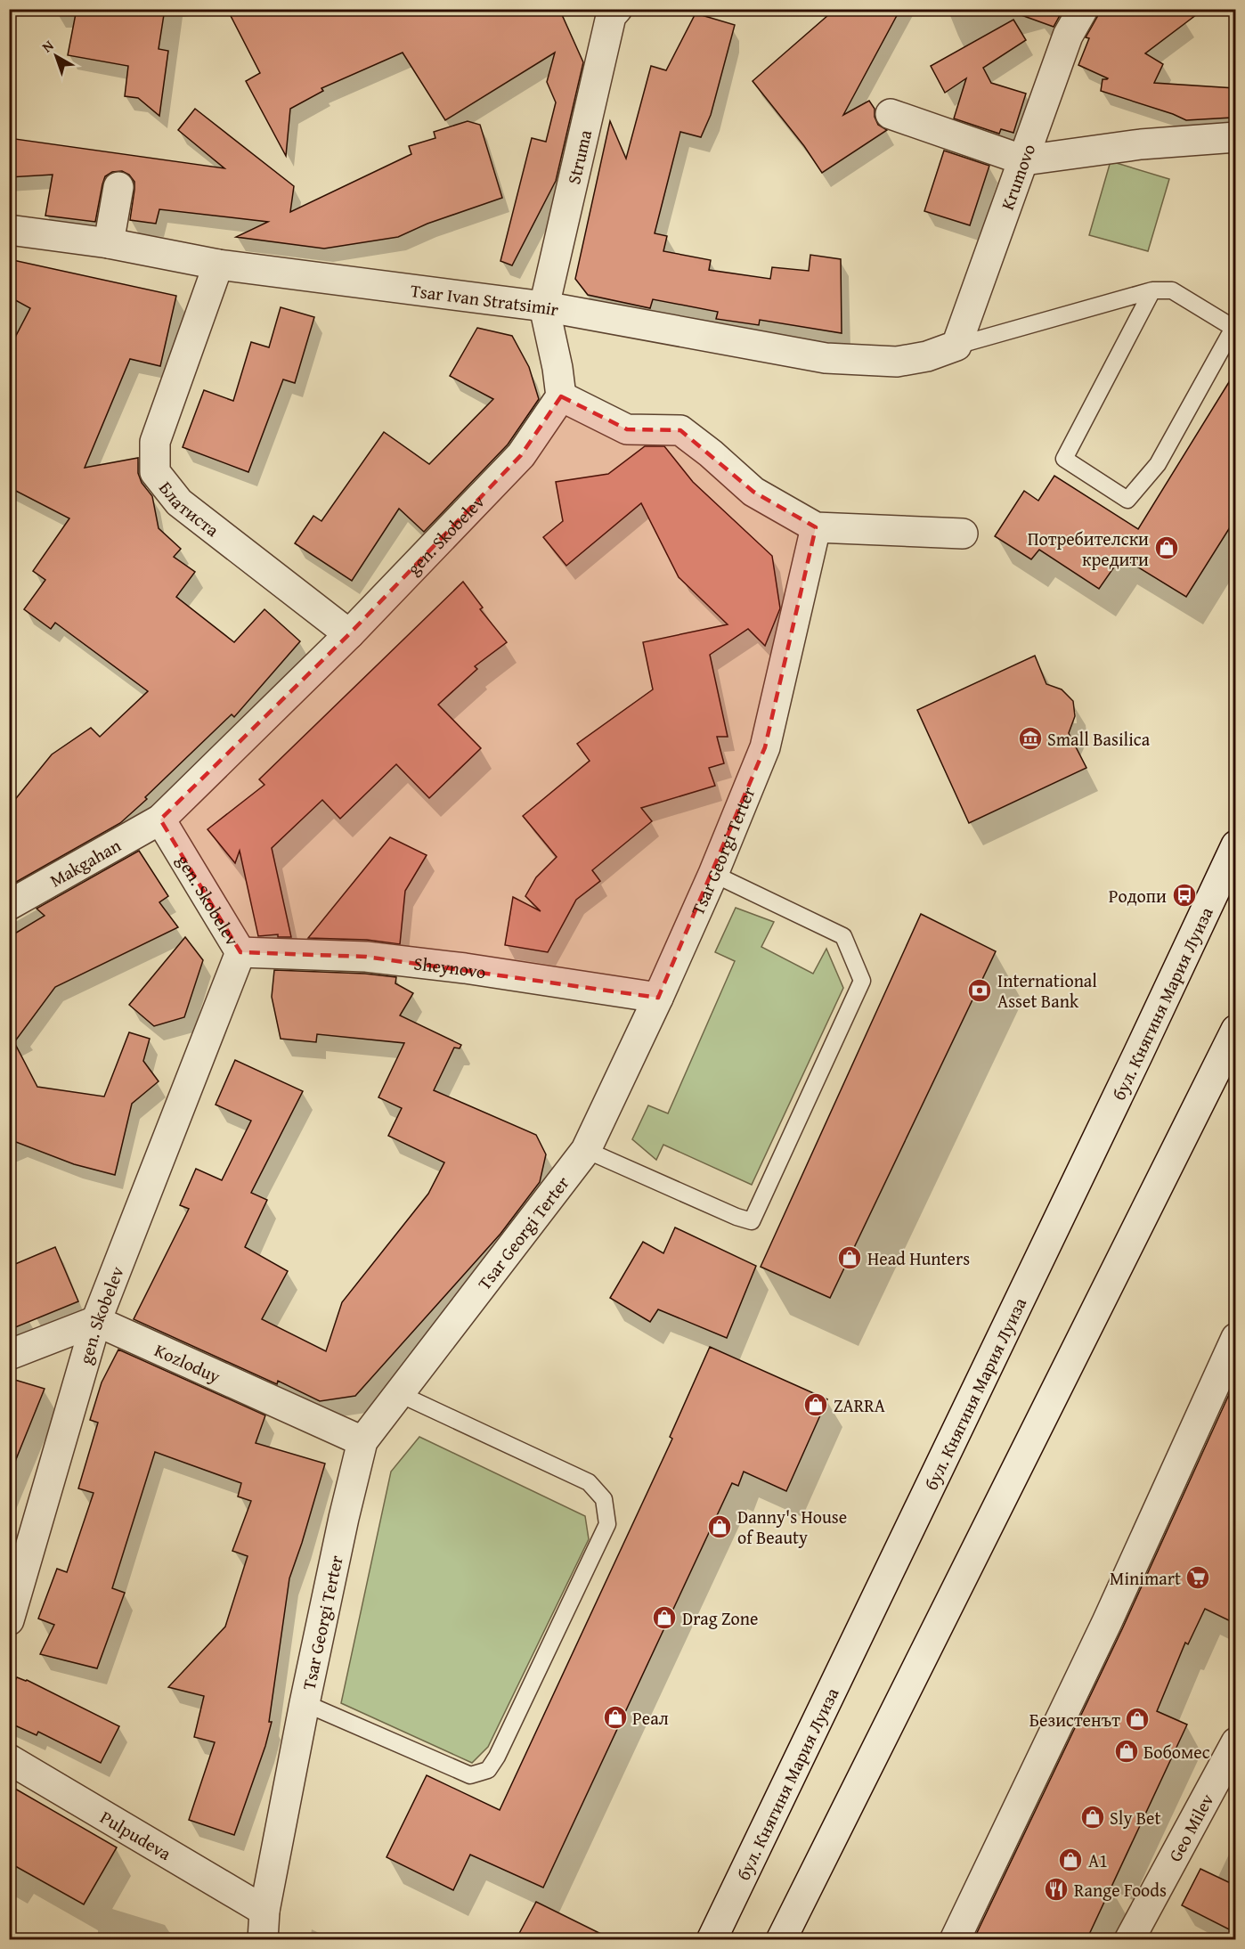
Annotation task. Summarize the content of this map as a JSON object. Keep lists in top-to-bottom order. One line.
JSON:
{"streets":{"street":["Struma","Krumovo","Tsar Ivan Stratsimir","Блатиста","gen. Skobelev","Tsar Georgi Terter","Makgahan","Sheynovo","бул. Княгиня Мария Луиза","Kozloduy","Geo Milev","Pulpudeva"]},"crossings":[["Struma","Tsar Ivan Stratsimir"],["Krumovo","Tsar Ivan Stratsimir"],["Tsar Ivan Stratsimir","Блатиста"],["Блатиста","gen. Skobelev"],["gen. Skobelev","Makgahan"],["gen. Skobelev","Sheynovo"],["gen. Skobelev","Kozloduy"],["Tsar Georgi Terter","Sheynovo"],["Tsar Georgi Terter","Kozloduy"],["Tsar Georgi Terter","Pulpudeva"]],"places":{"shop":["Потребителски кредити","Head Hunters","ZARRA","Danny's House of Beauty","Drag Zone","Реал","Безистенът","Бобомес","Sly Bet","A1"],"museum":["Small Basilica"],"bus stop":["Родопи"],"bank":["International Asset Bank"],"supermarket":["Minimart"],"restaurant":["Range Foods"]},"north":"top left"}
